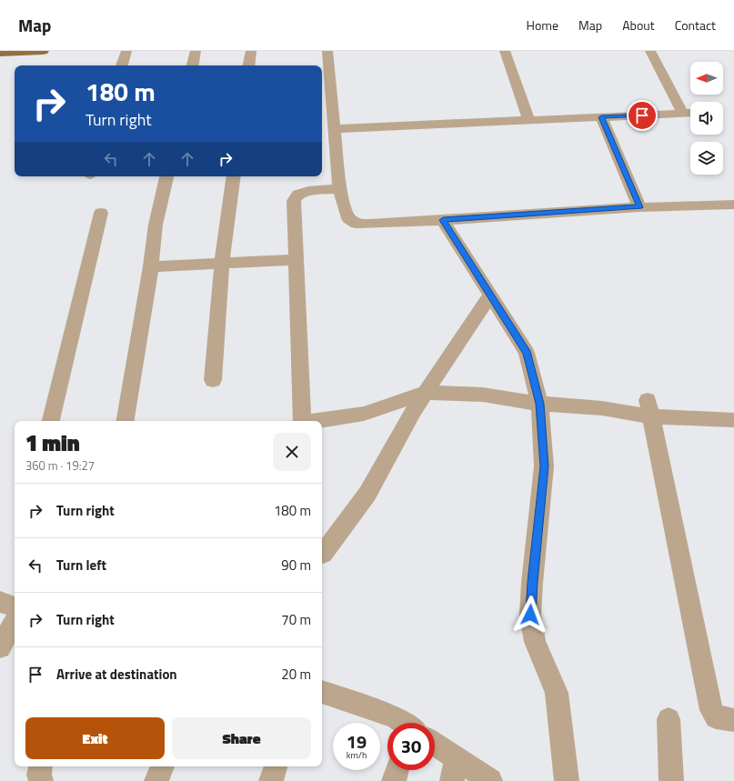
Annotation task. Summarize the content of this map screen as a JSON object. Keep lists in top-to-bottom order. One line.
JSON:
{"north":"left","page":{"header":"Map","nav":["Home","Map","About","Contact"],"turn":["180 m","Turn right"],"heading":["1 min","360 m · 19:27"],"list":[{"name":"Turn right","value":"180 m"},{"name":"Turn left","value":"90 m"},{"name":"Turn right","value":"70 m"},{"name":"Arrive at destination","value":"20 m"}],"buttons":["Exit","Share"],"speed":"19 km/h","limit":"30"}}
